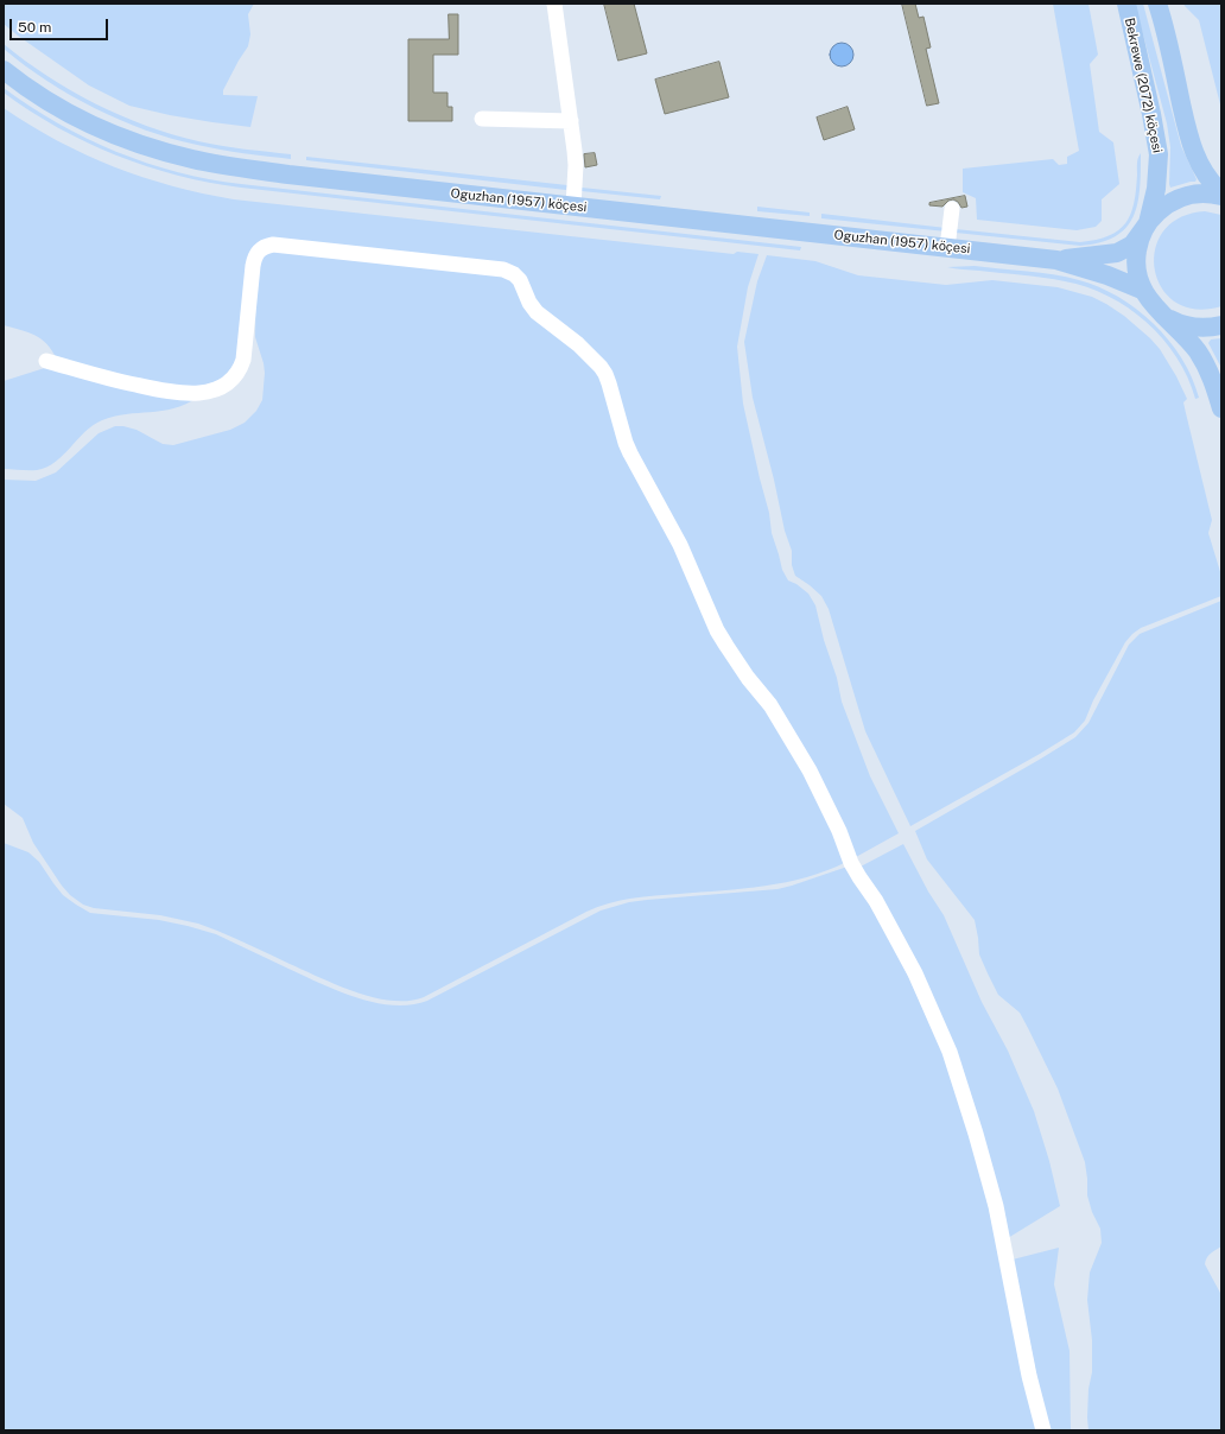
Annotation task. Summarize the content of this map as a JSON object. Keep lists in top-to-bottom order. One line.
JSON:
{"streets":{"main road":["Bekrewe (2072) köçesi","Oguzhan (1957) köçesi"]},"crossings":[["Bekrewe (2072) köçesi","Oguzhan (1957) köçesi"]],"scale_bar":"50 m"}
